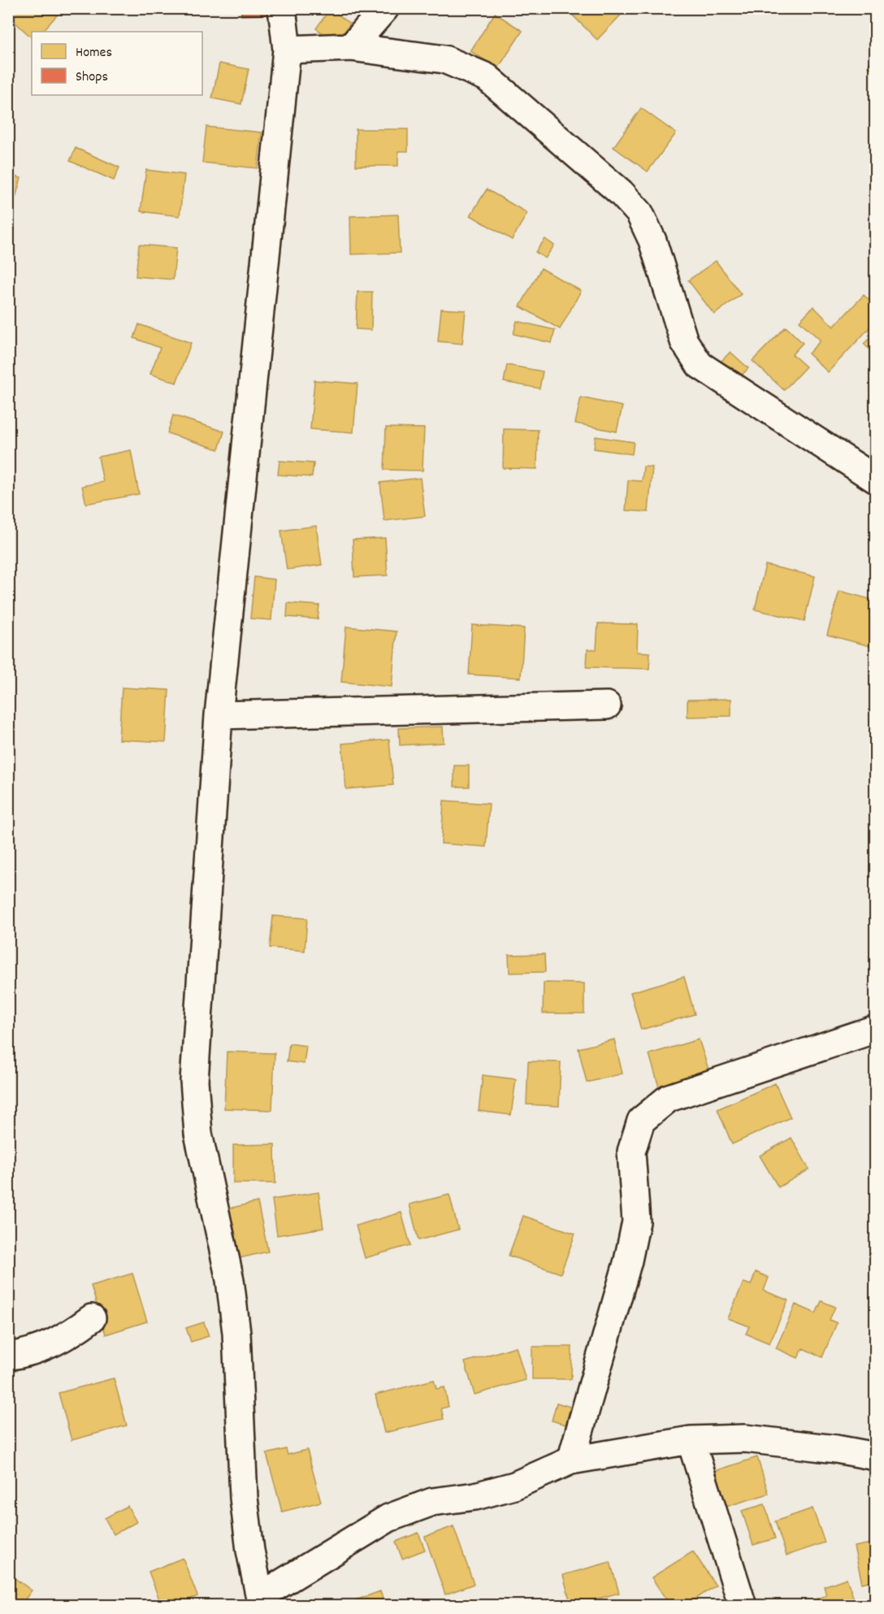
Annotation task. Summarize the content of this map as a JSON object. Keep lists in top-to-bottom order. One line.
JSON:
{"legend":["Homes","Shops"]}
